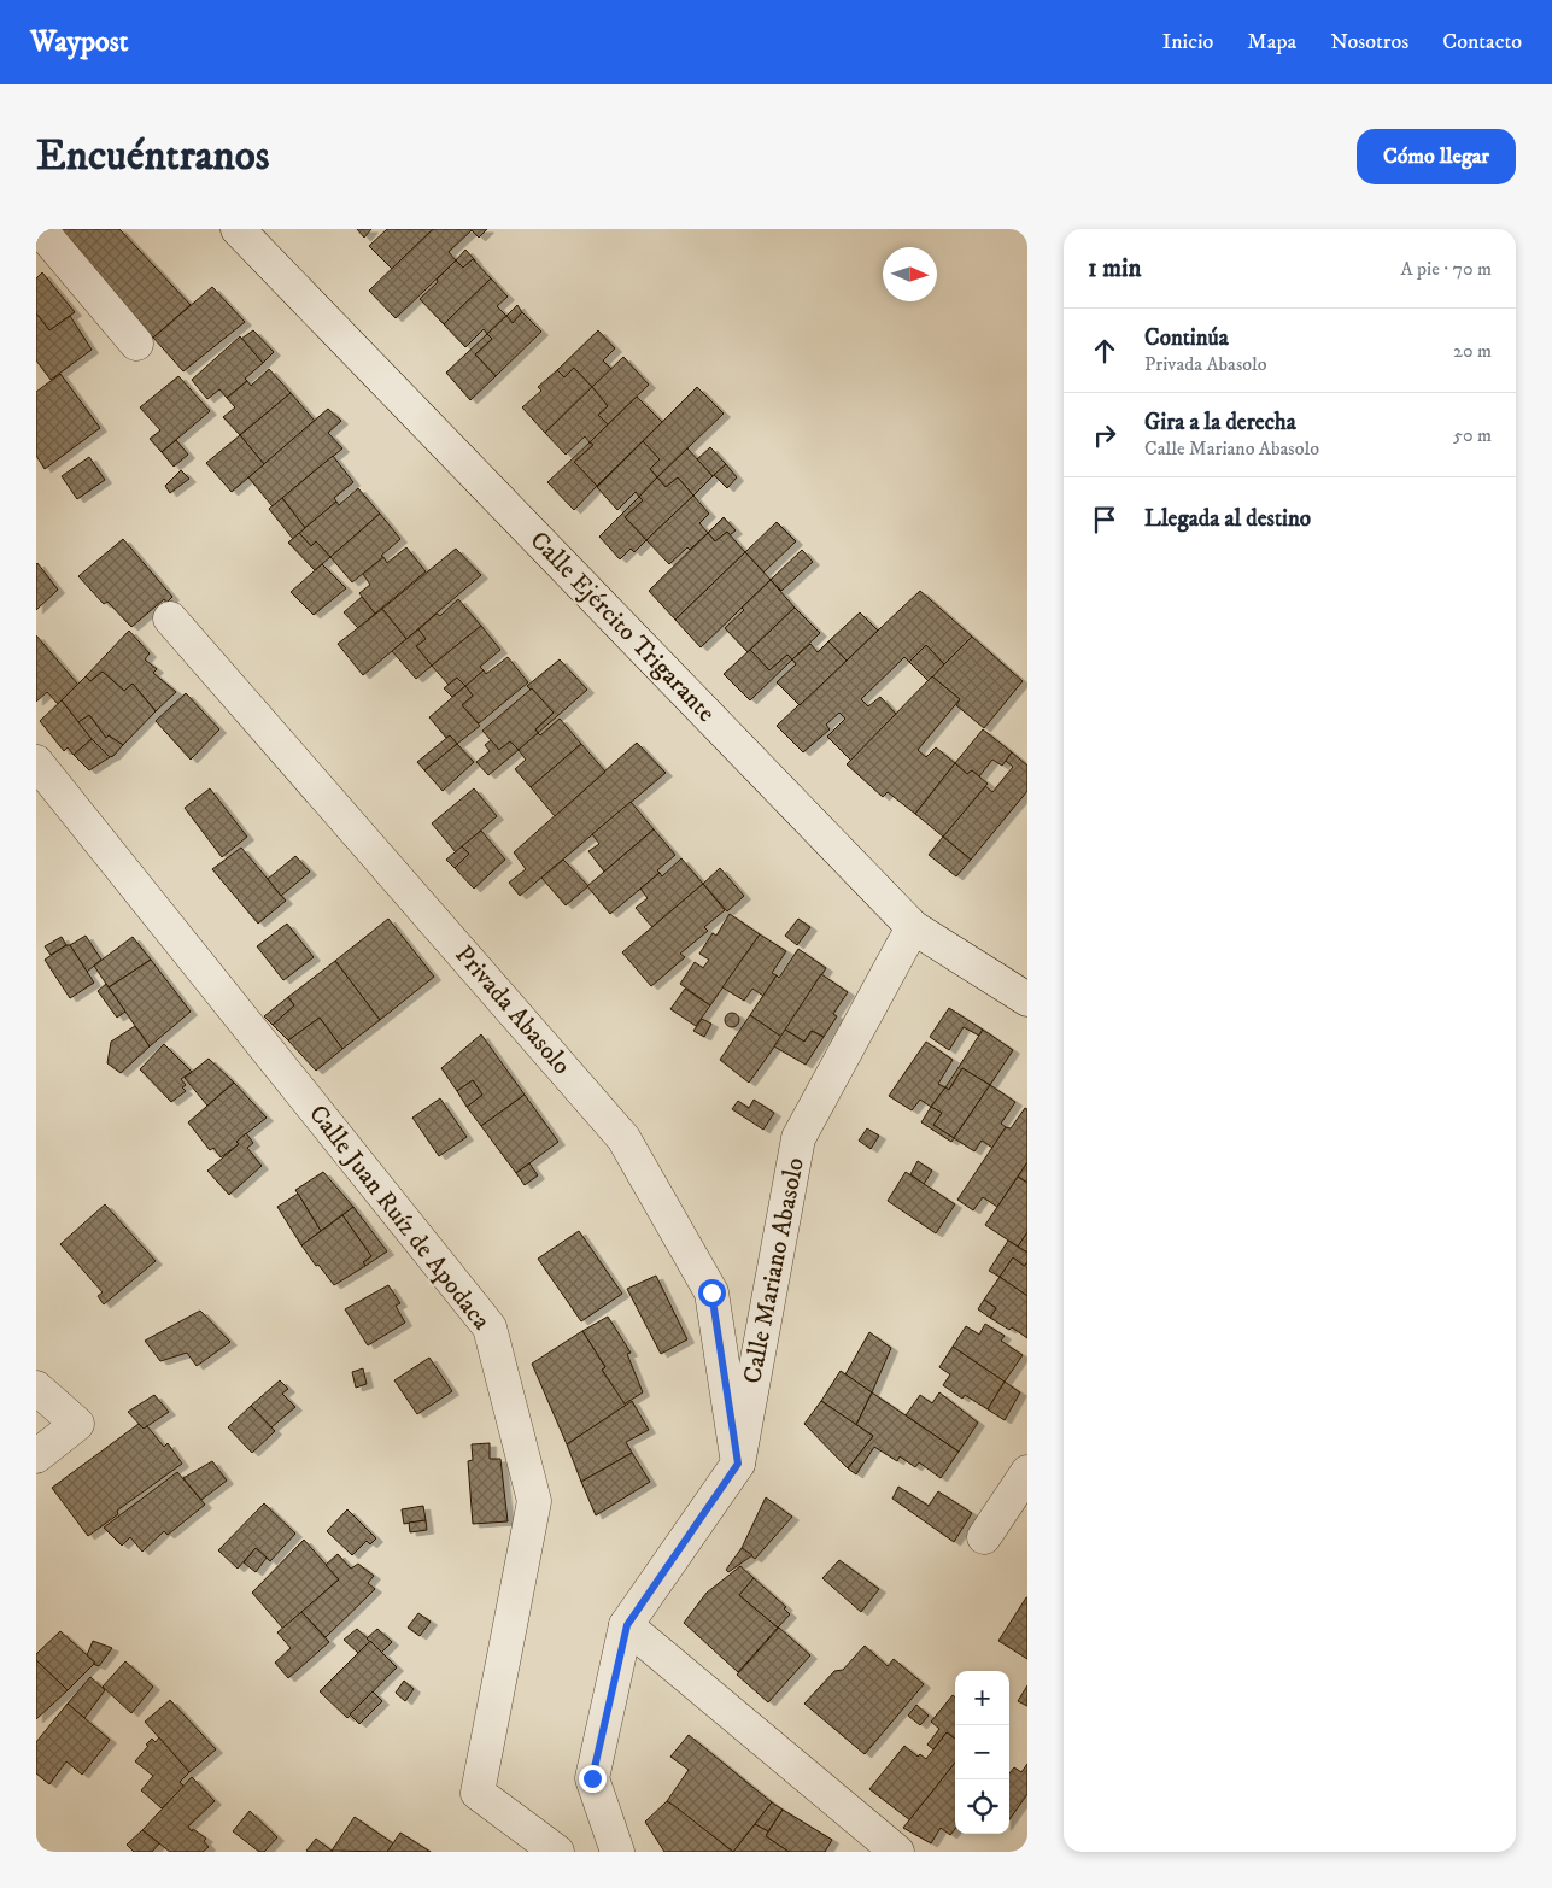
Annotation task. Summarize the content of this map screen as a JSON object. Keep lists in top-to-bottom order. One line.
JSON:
{"streets":{"street":["Calle Ejército Trigarante","Privada Abasolo","Calle Juan Ruíz de Apodaca","Calle Mariano Abasolo"]},"crossings":[["Calle Ejército Trigarante","Calle Mariano Abasolo"],["Privada Abasolo","Calle Mariano Abasolo"]],"north":"right","page":{"header":"Waypost","nav":["Inicio","Mapa","Nosotros","Contacto"],"buttons":"Cómo llegar","title":"Encuéntranos","heading":["1 min","A pie · 70 m"],"list":[["Continúa","Privada Abasolo","20 m"],["Gira a la derecha","Calle Mariano Abasolo","50 m"],"Llegada al destino"],"map_buttons":["+","−"]}}
